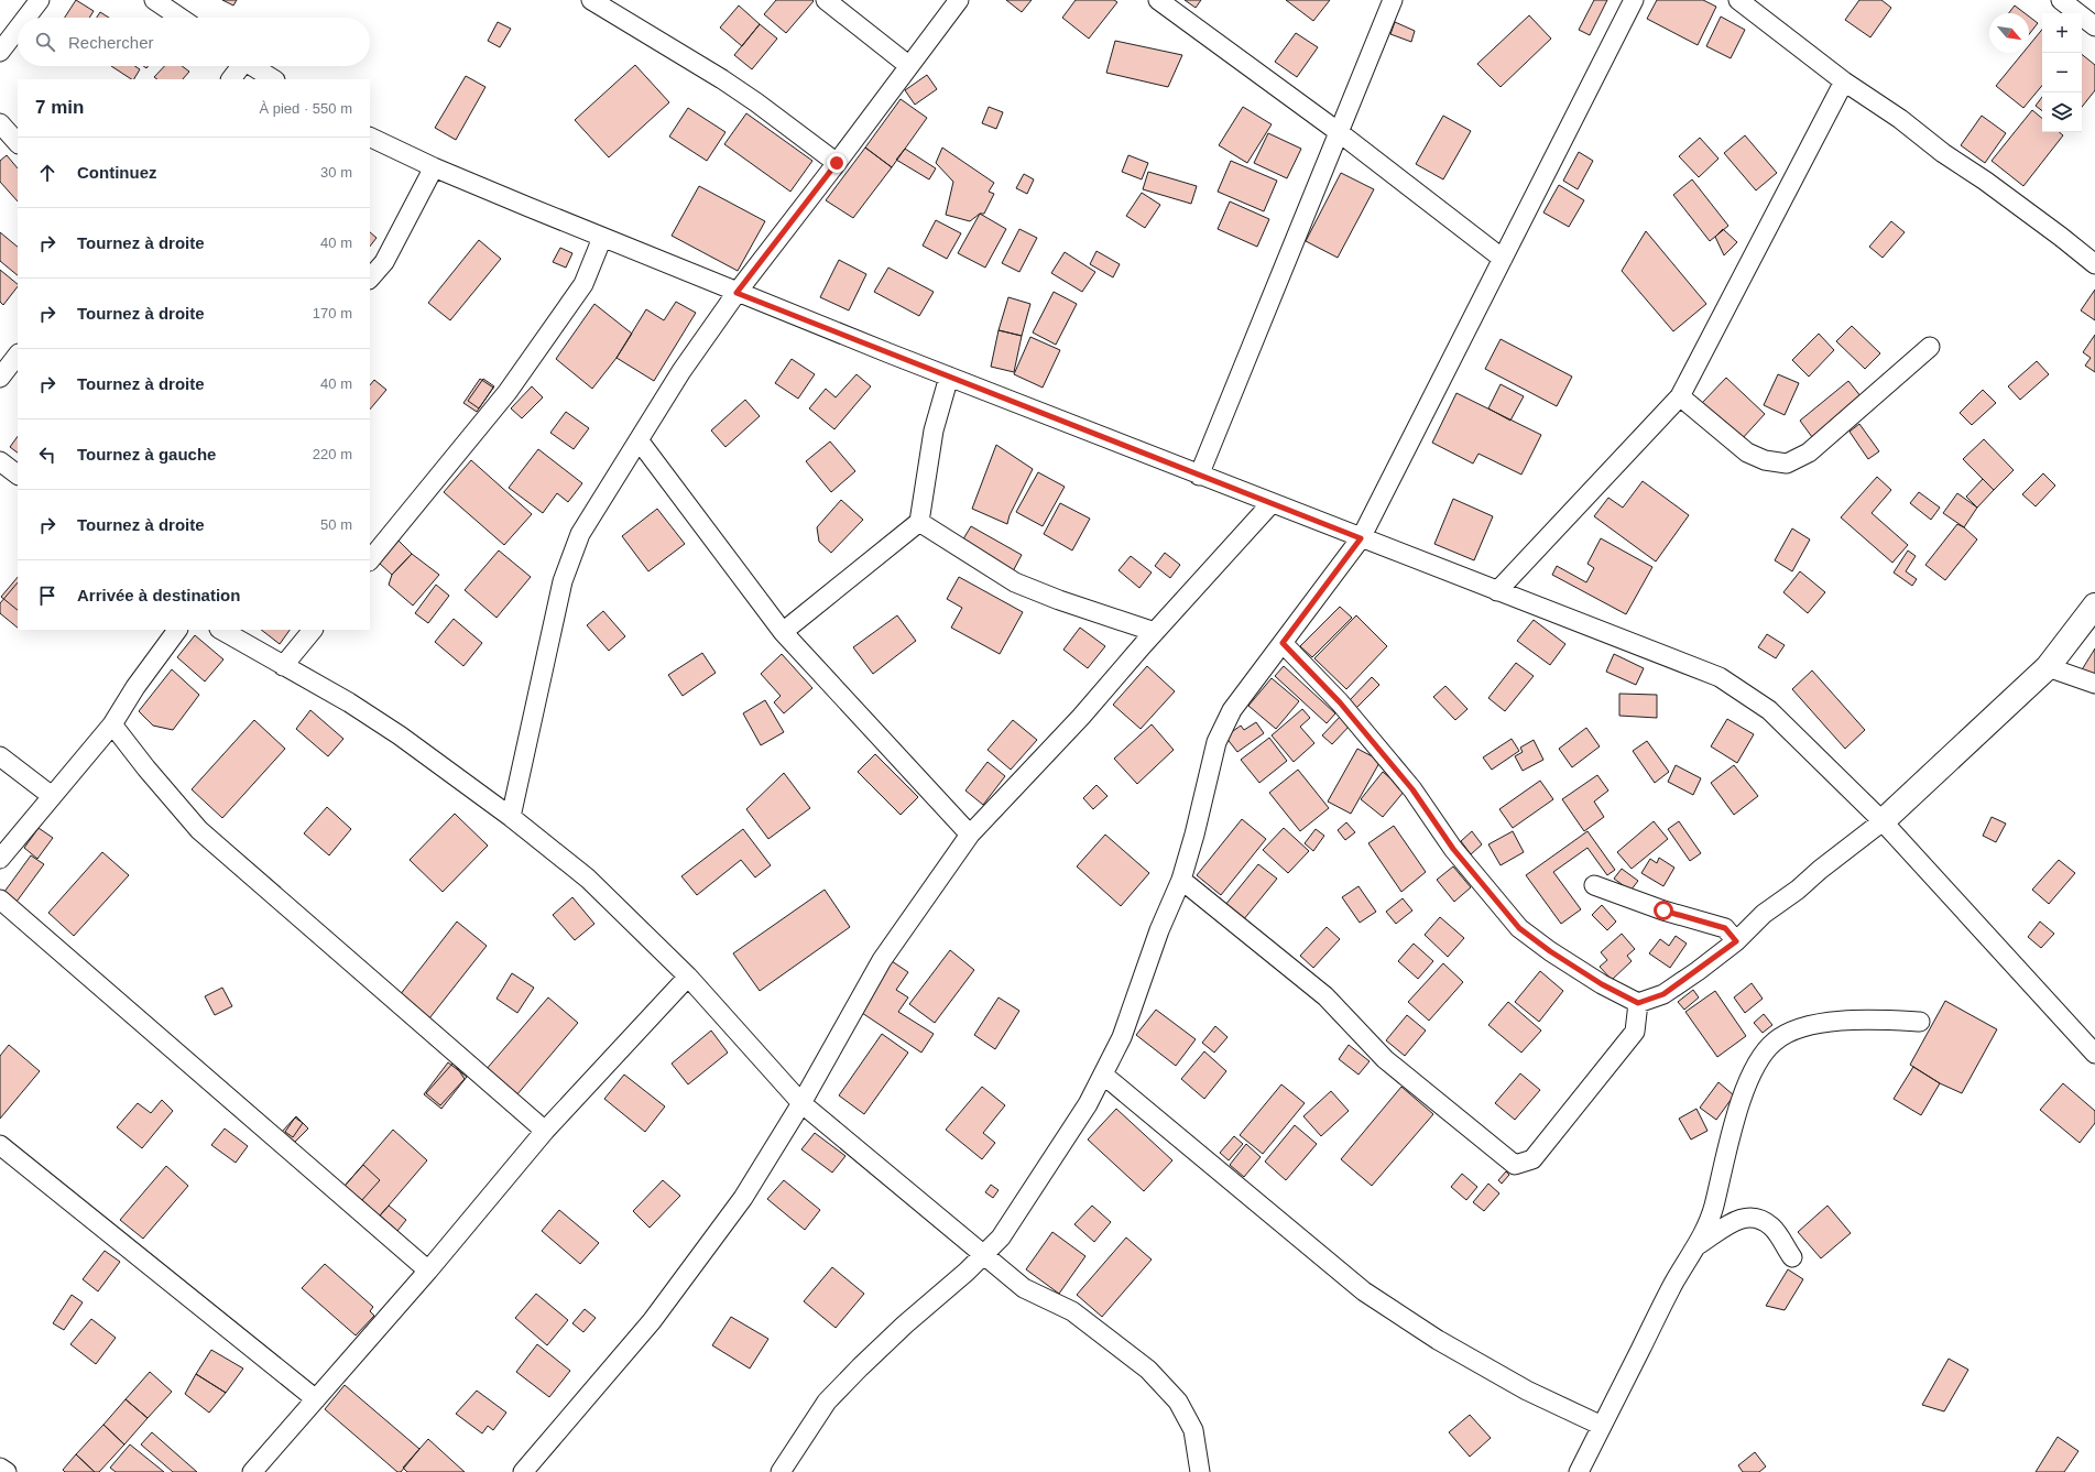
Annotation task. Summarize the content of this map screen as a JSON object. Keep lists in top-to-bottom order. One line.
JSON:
{"north":"bottom right","page":{"map_buttons":["+","−"],"search":"Rechercher","heading":["7 min","À pied · 550 m"],"list":[["Continuez","30 m"],["Tournez à droite","40 m"],["Tournez à droite","170 m"],["Tournez à droite","40 m"],["Tournez à gauche","220 m"],["Tournez à droite","50 m"],"Arrivée à destination"]}}
